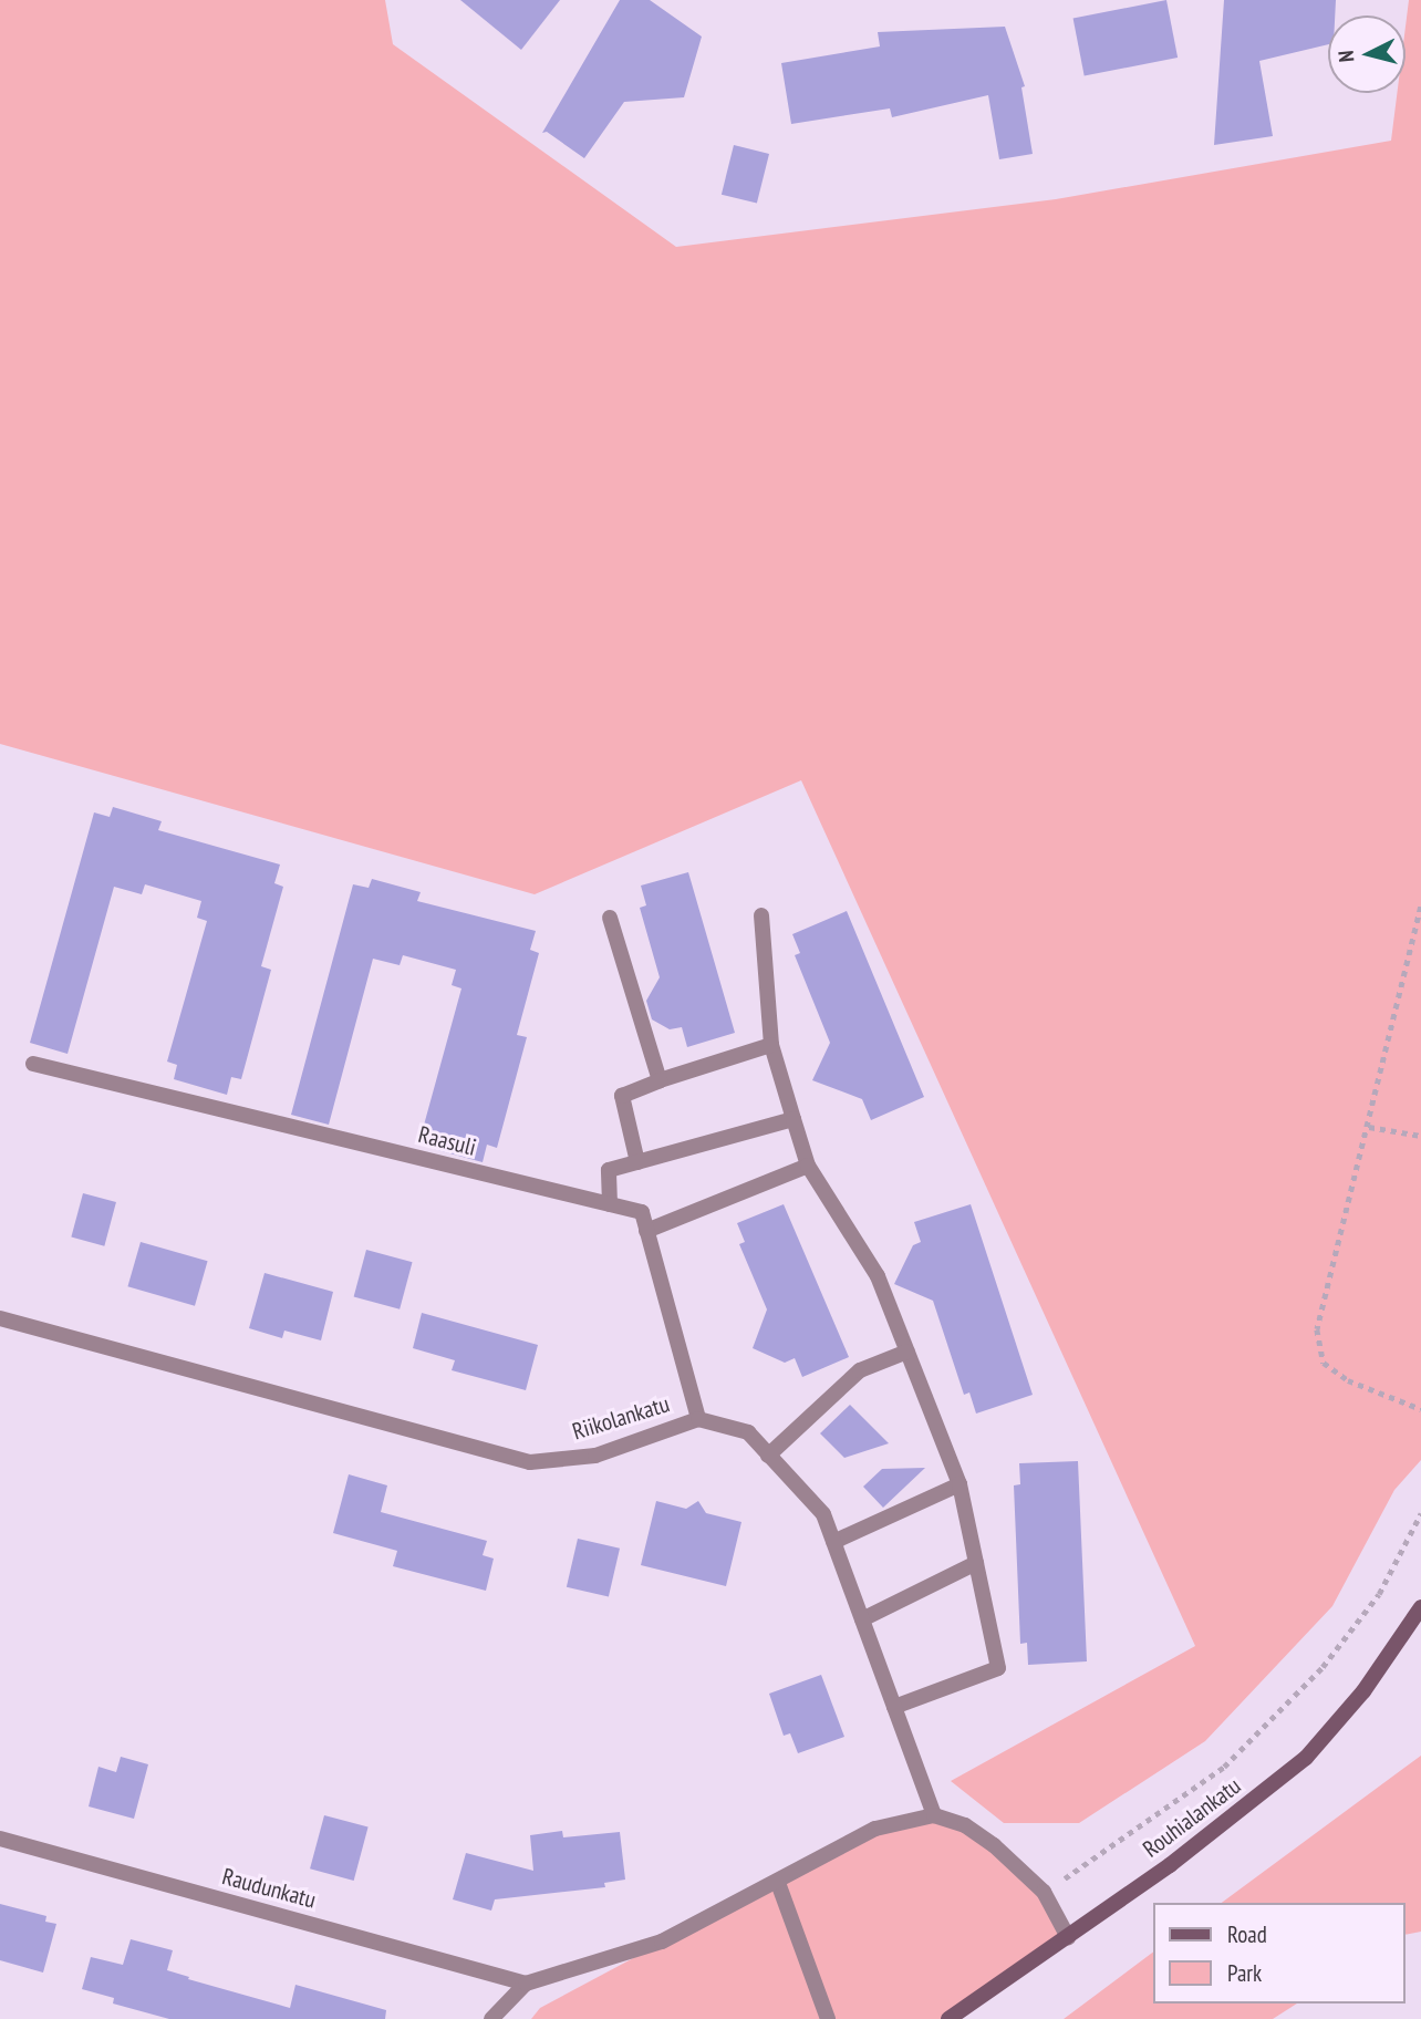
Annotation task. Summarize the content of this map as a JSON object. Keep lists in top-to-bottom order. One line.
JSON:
{"streets":{"street":["Raasuli","Riikolankatu","Rouhialankatu","Raudunkatu"]},"crossings":[["Raasuli","Riikolankatu"]],"legend":["Road","Park"],"north":"left"}
